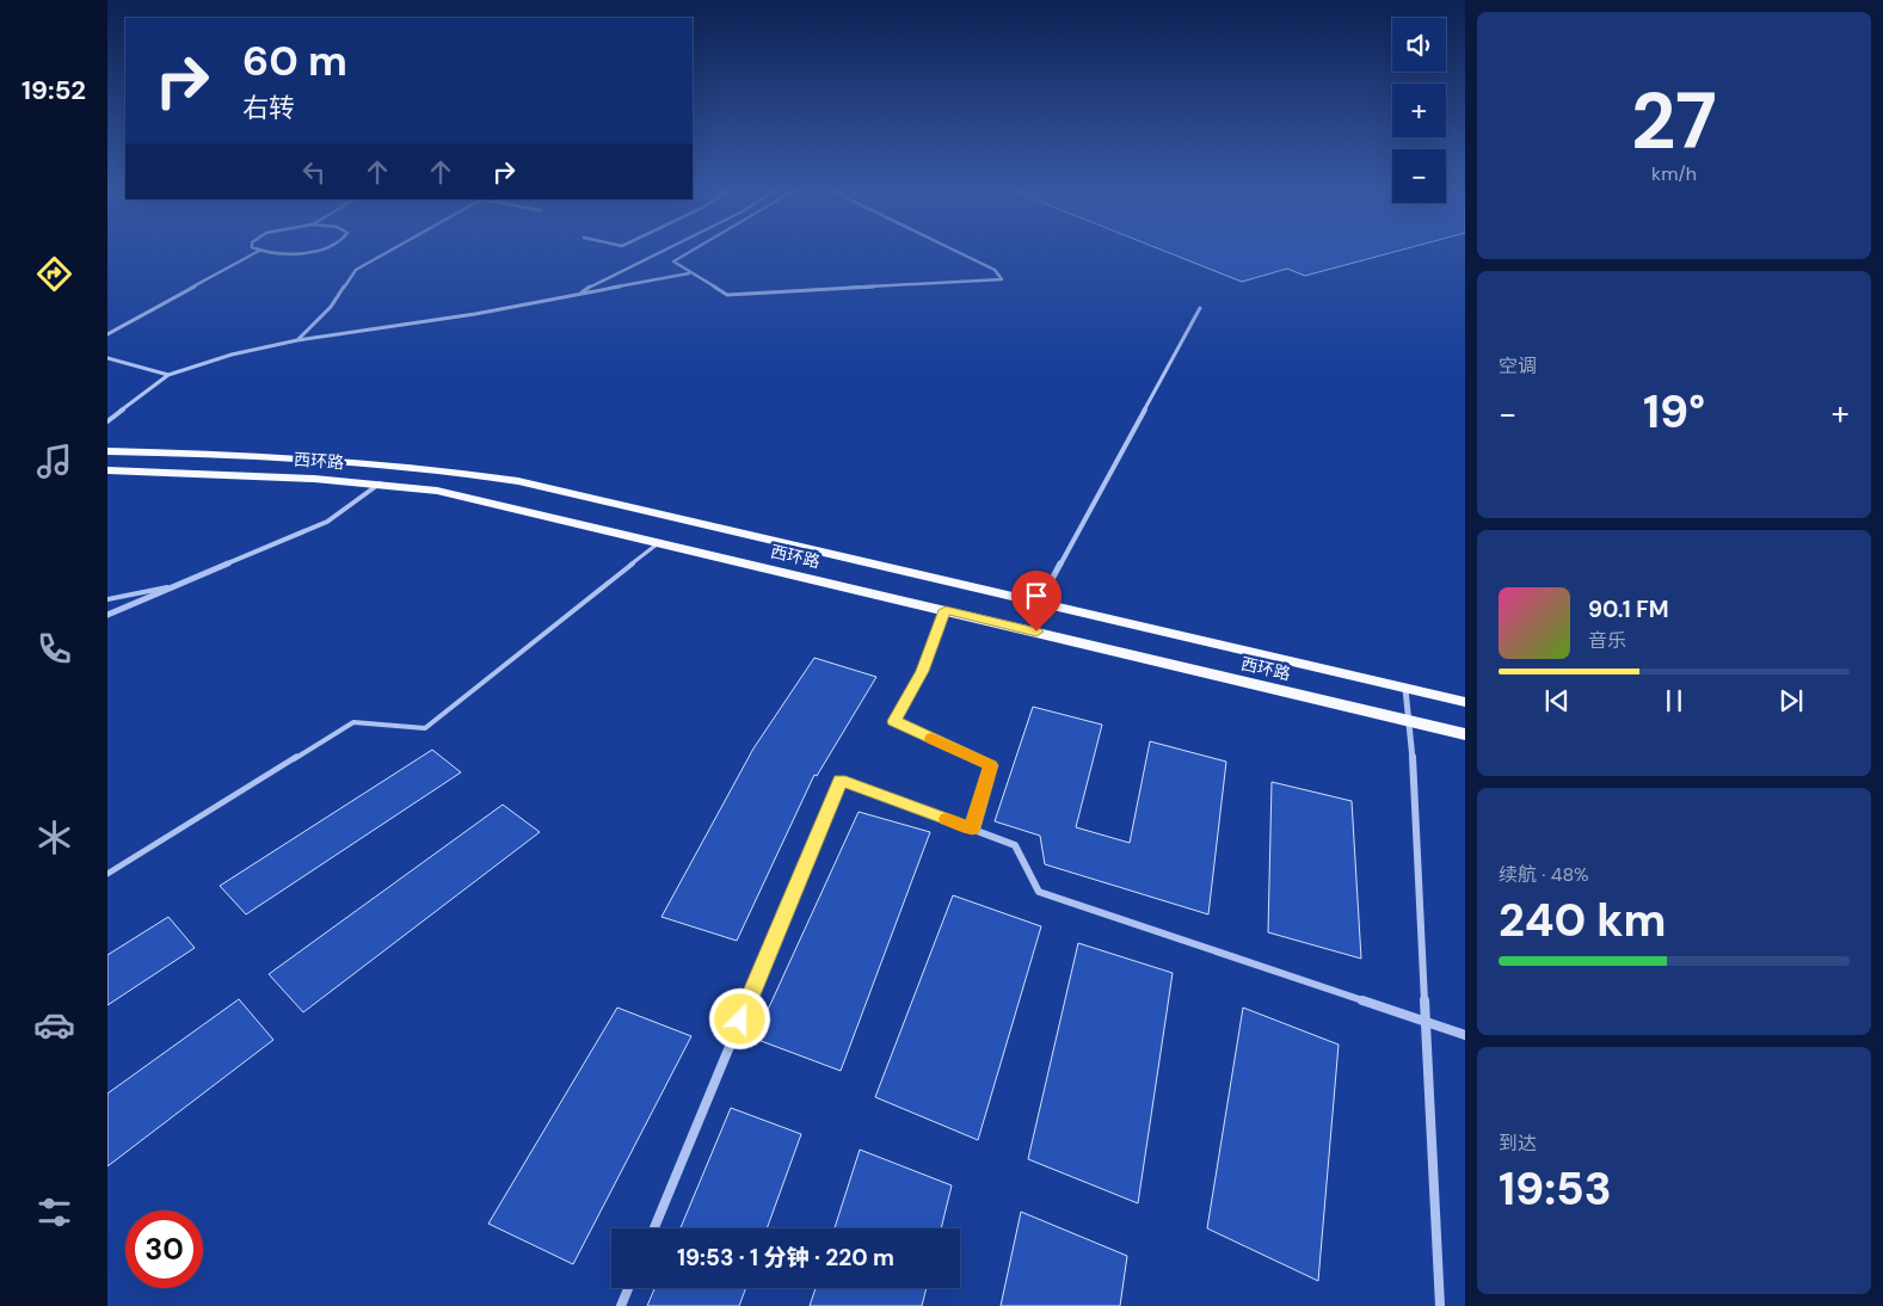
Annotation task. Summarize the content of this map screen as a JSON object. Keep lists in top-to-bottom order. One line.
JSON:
{"streets":{"main road":["西环路"]},"page":{"tabs":"19:52","tile":[["27","km/h"],"空调",["续航 · 48%","240 km"],["到达","19:53"]],"map_buttons":["+","−"],"turn":["60 m","右转"],"heat":["−","19°","+"],"song":["90.1 FM","音乐"],"limit":"30","trip":"19:53 · 1 分钟 · 220 m"}}
